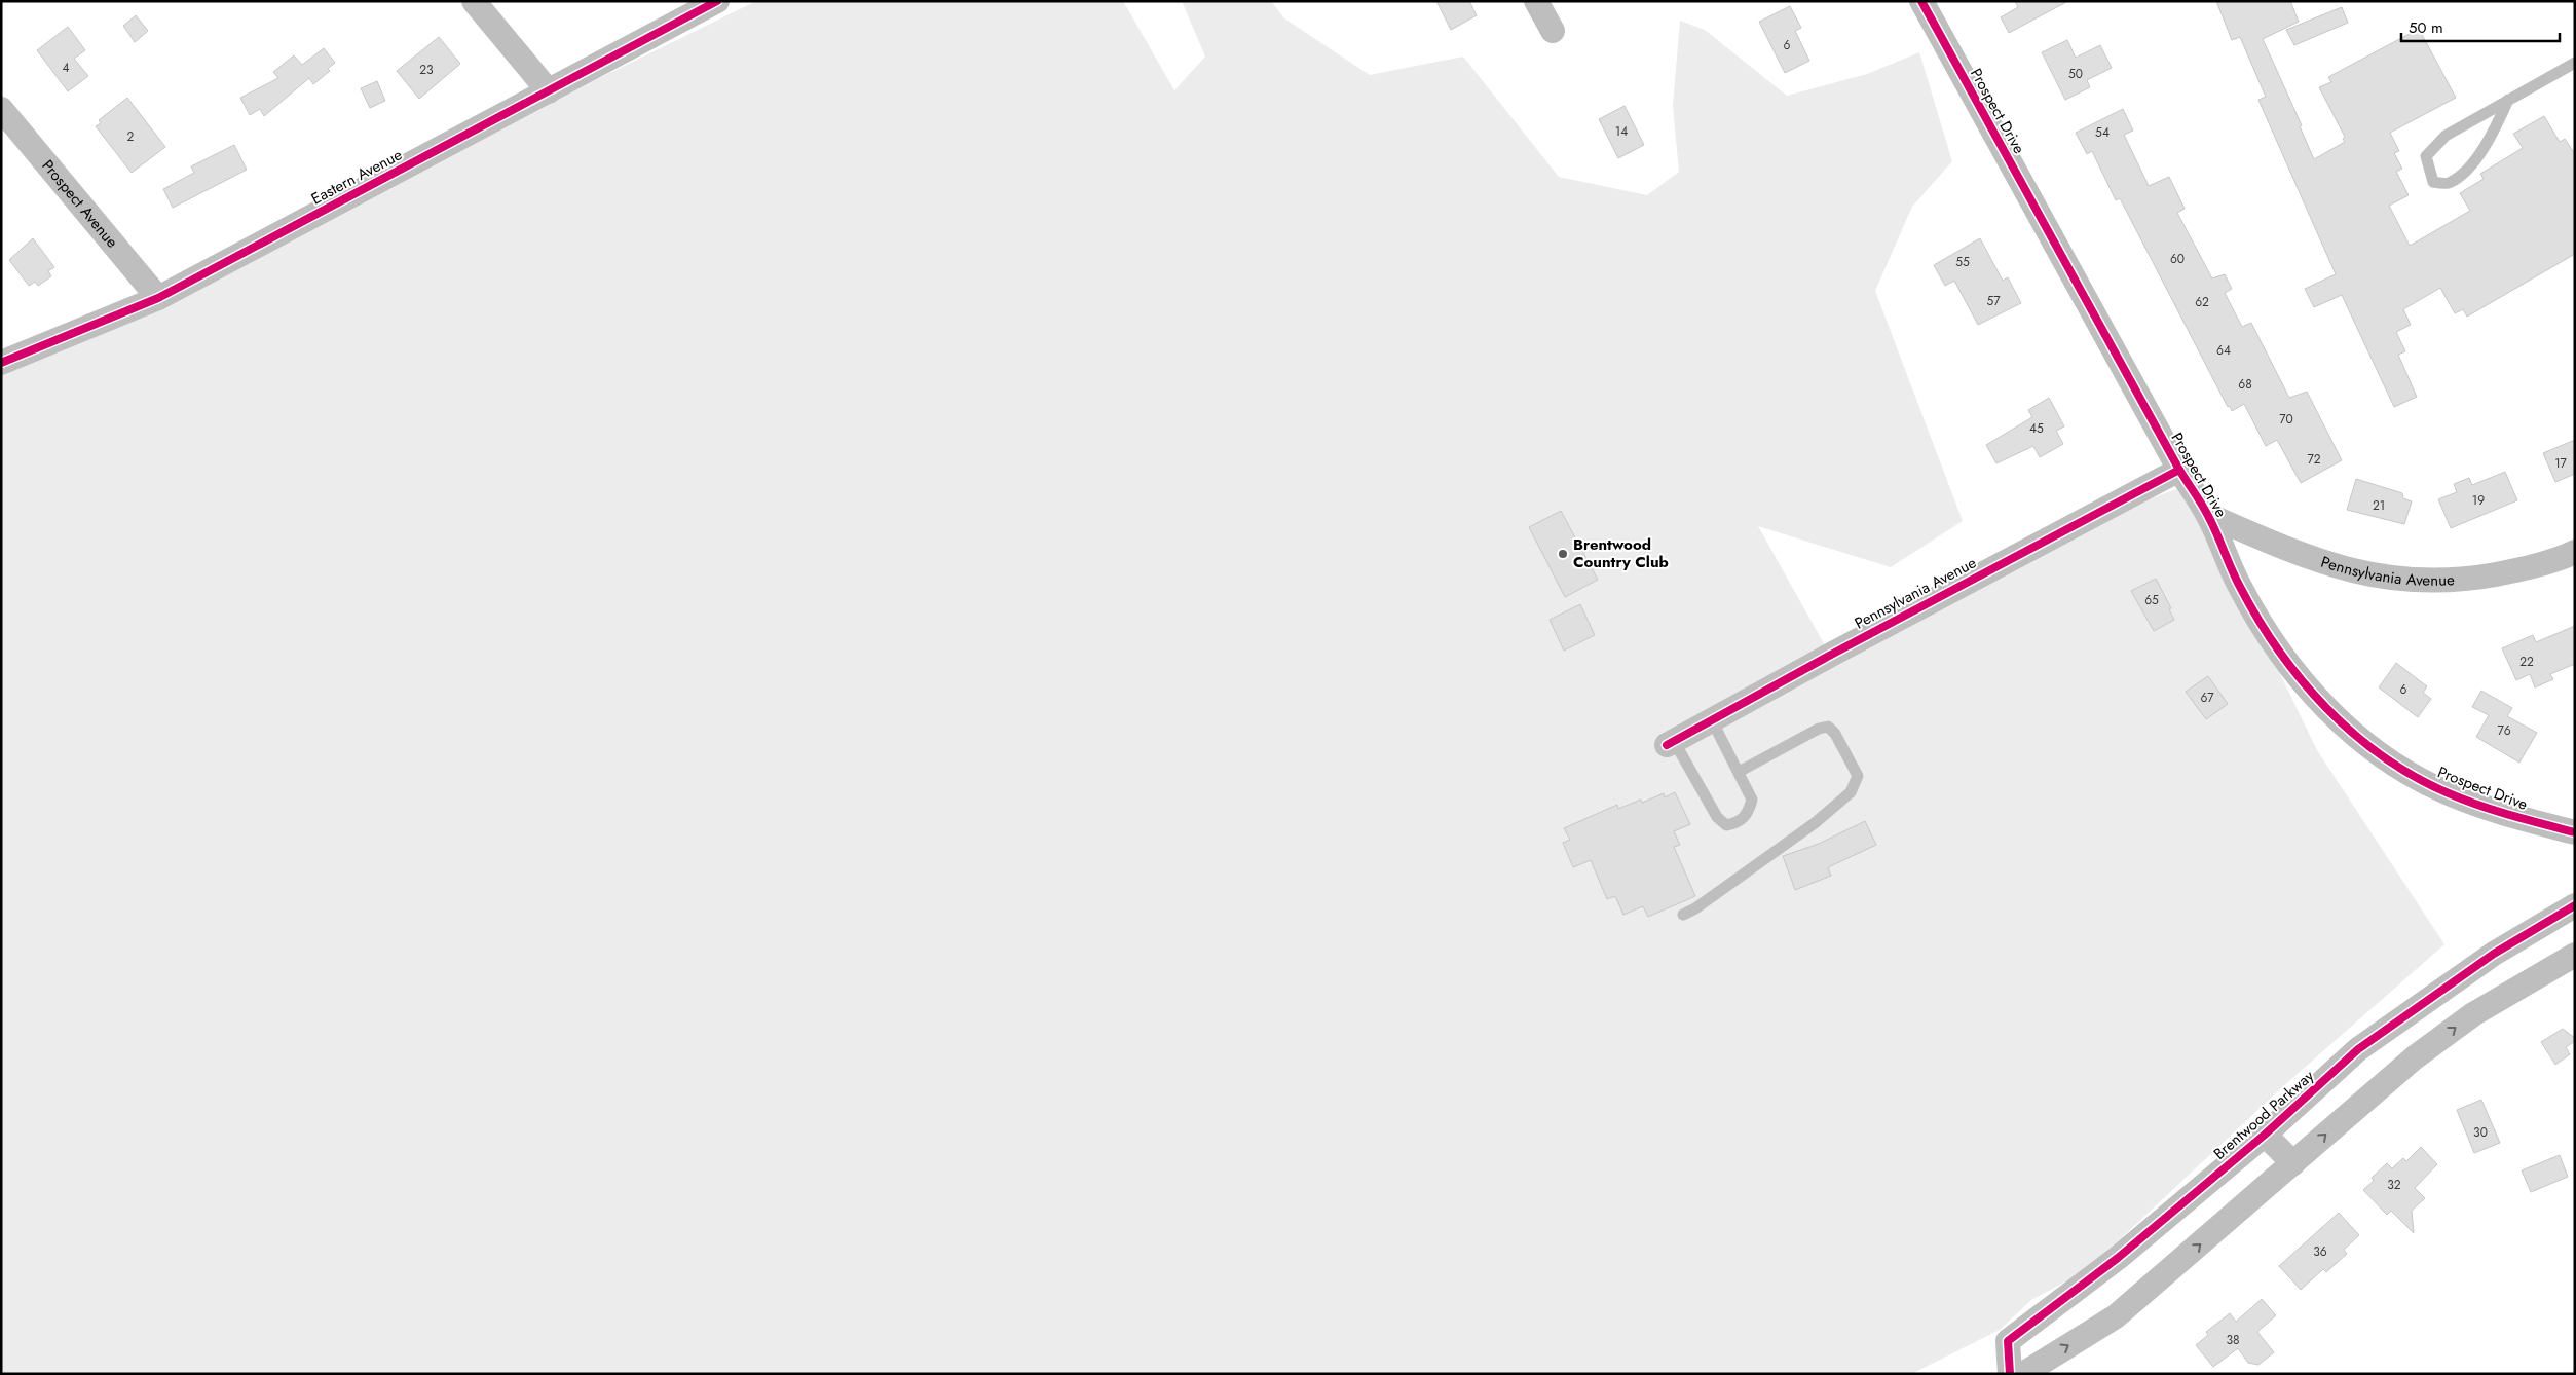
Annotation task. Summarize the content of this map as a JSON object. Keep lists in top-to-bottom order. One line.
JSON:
{"streets":{"street":["Prospect Drive","Eastern Avenue","Prospect Avenue","Pennsylvania Avenue","Brentwood Parkway"]},"crossings":[["Prospect Drive","Pennsylvania Avenue"],["Eastern Avenue","Prospect Avenue"]],"places":["Brentwood Country Club"],"house_numbers":["6","4","23","50","14","54","2","60","55","57","62","64","68","70","45","72","17","19","21","65","22","6","67","76","30","32","36","38"],"scale_bar":"50 m"}
